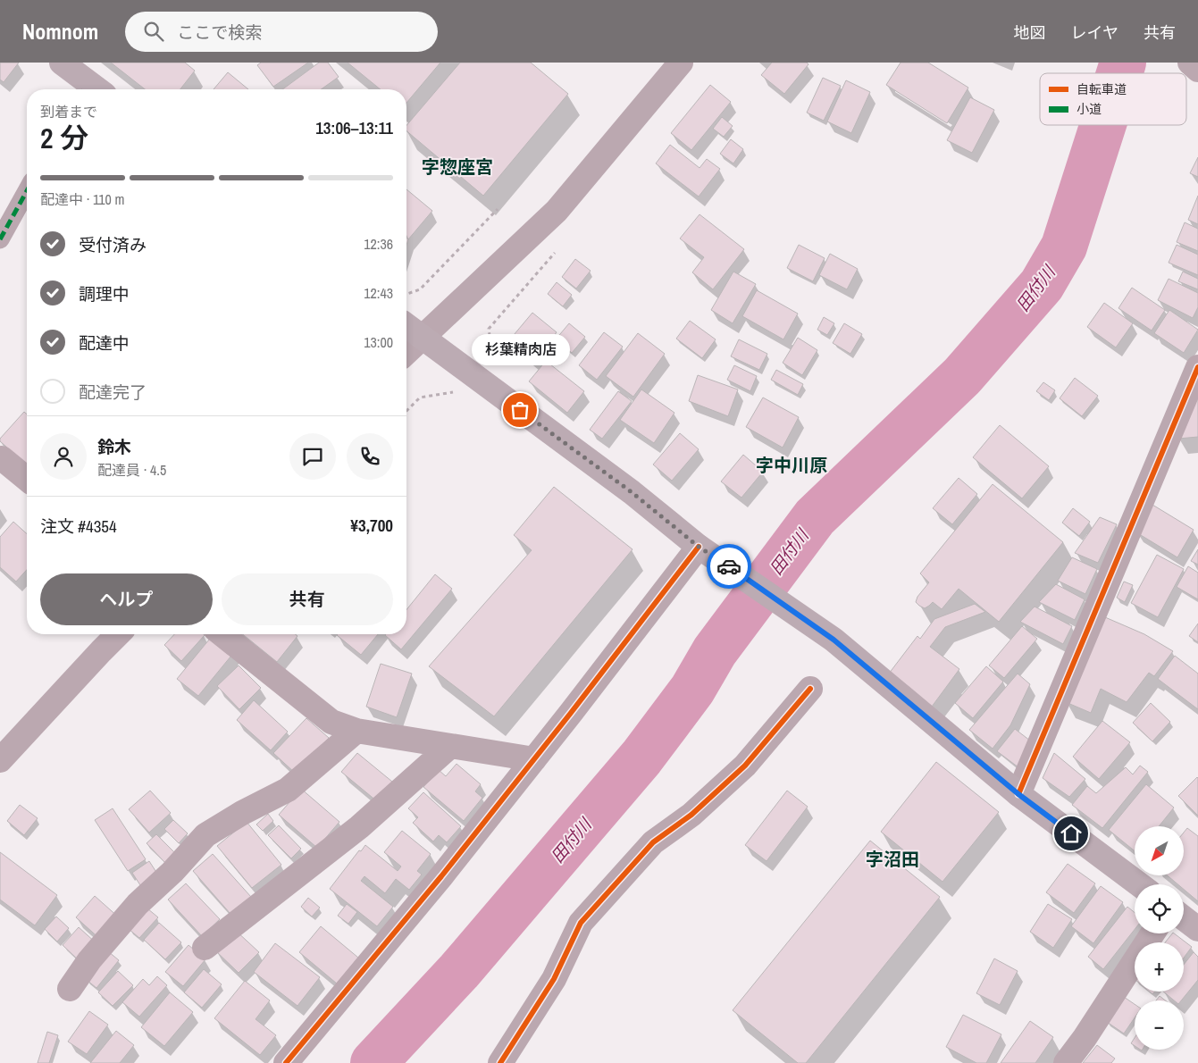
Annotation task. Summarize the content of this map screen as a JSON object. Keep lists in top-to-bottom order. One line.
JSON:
{"districts":["字惣座宮","字中川原","字沼田"],"water":["田付川"],"places":["杉葉精肉店"],"legend":["自転車道","小道"],"north":"bottom left","page":{"header":"Nomnom","search":"ここで検索","nav":["地図","レイヤ","共有"],"heading":["2 分","到着まで","13:06–13:11"],"panel":["鈴木","配達員 · 4.5","注文 #4354","¥3,700"],"bar":"配達中 · 110 m","list":[["受付済み","12:36"],["調理中","12:43"],["配達中","13:00"],"配達完了"],"bubble":"杉葉精肉店","buttons":["ヘルプ","共有"],"map_buttons":["+","−"]}}
